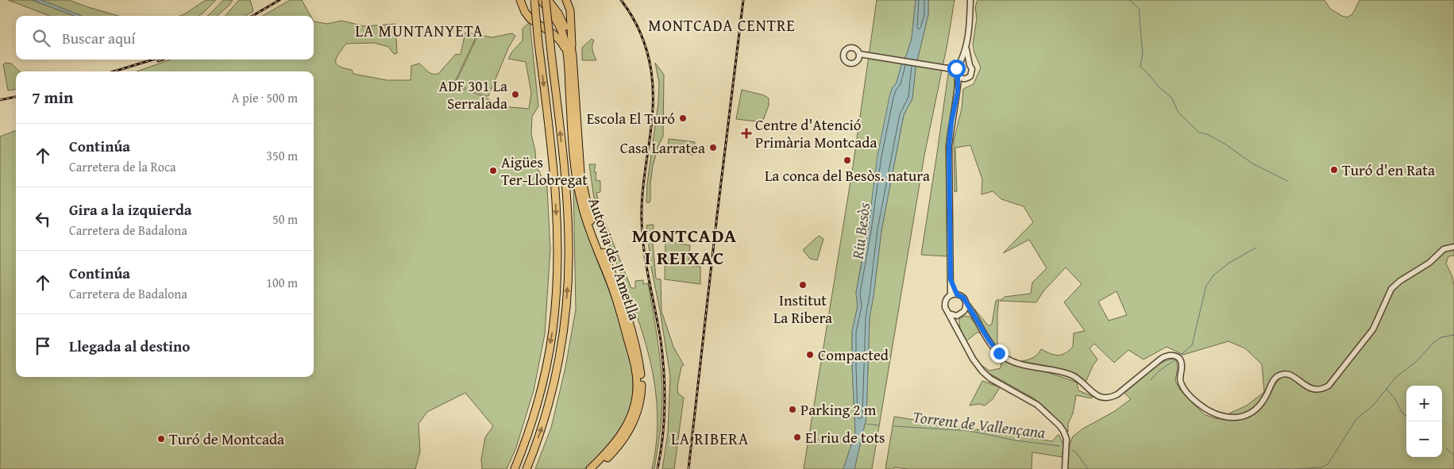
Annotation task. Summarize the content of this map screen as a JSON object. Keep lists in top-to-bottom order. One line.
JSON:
{"streets":{"highway":["Autovia de l'Ametlla"]},"districts":["MONTCADA CENTRE","LA MUNTANYETA","MONTCADA I REIXAC","LA RIBERA"],"water":["Riu Besòs","Torrent de Vallençana"],"places":{"other":["ADF 301 La Serralada","Escola El Turó","Casa Larratea","La conca del Besòs. natura","Turó d'en Rata","Aigües Ter-Llobregat","Institut La Ribera","Compacted","Parking 2 m","El riu de tots","Turó de Montcada"],"health":["Centre d'Atenció Primària Montcada"]},"page":{"search":"Buscar aquí","heading":["7 min","A pie · 500 m"],"list":[["Continúa","Carretera de la Roca","350 m"],["Gira a la izquierda","Carretera de Badalona","50 m"],["Continúa","Carretera de Badalona","100 m"],"Llegada al destino"],"map_buttons":["+","−"]}}
